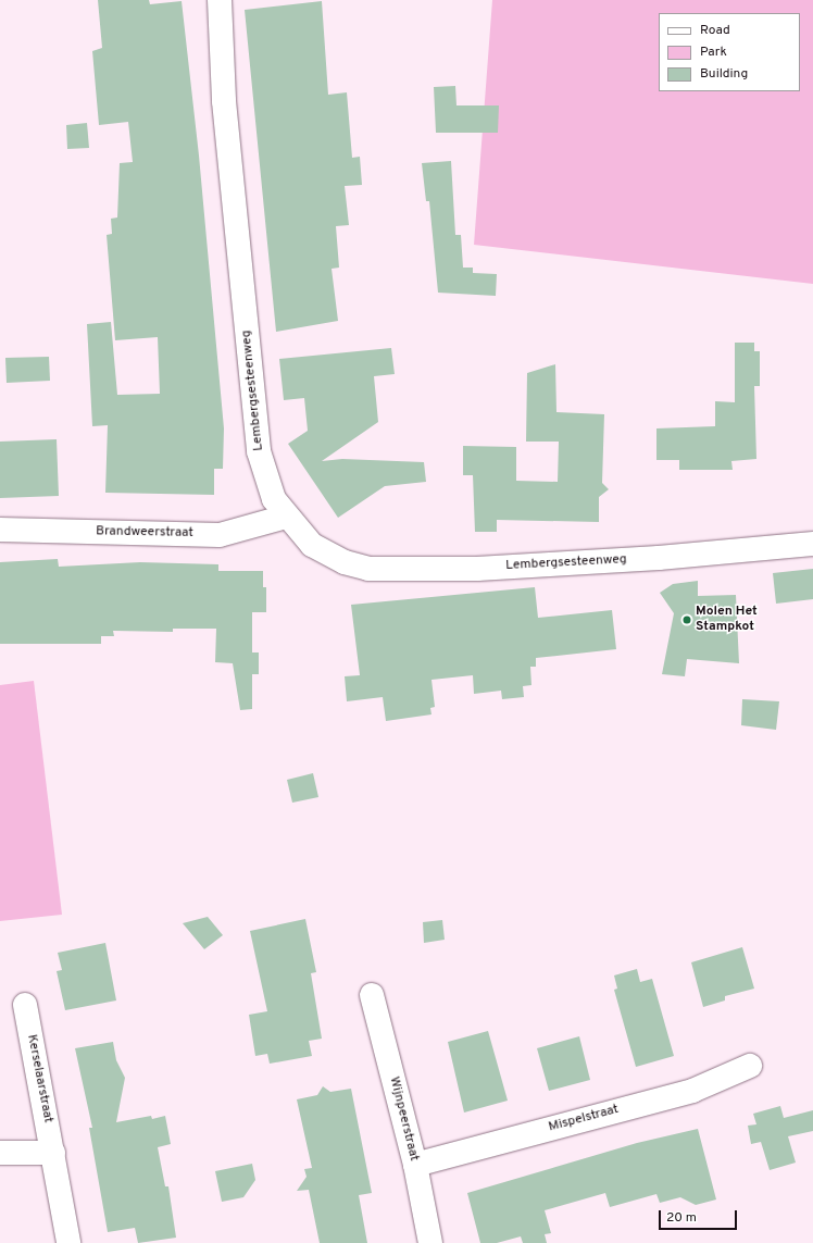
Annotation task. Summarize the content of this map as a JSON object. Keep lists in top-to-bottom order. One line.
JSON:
{"streets":{"street":["Lembergsesteenweg","Brandweerstraat","Kerselaarstraat","Wijnpeerstraat","Mispelstraat"]},"crossings":[["Lembergsesteenweg","Brandweerstraat"],["Wijnpeerstraat","Mispelstraat"]],"places":["Molen Het Stampkot"],"legend":["Road","Park","Building"],"scale_bar":"20 m"}
